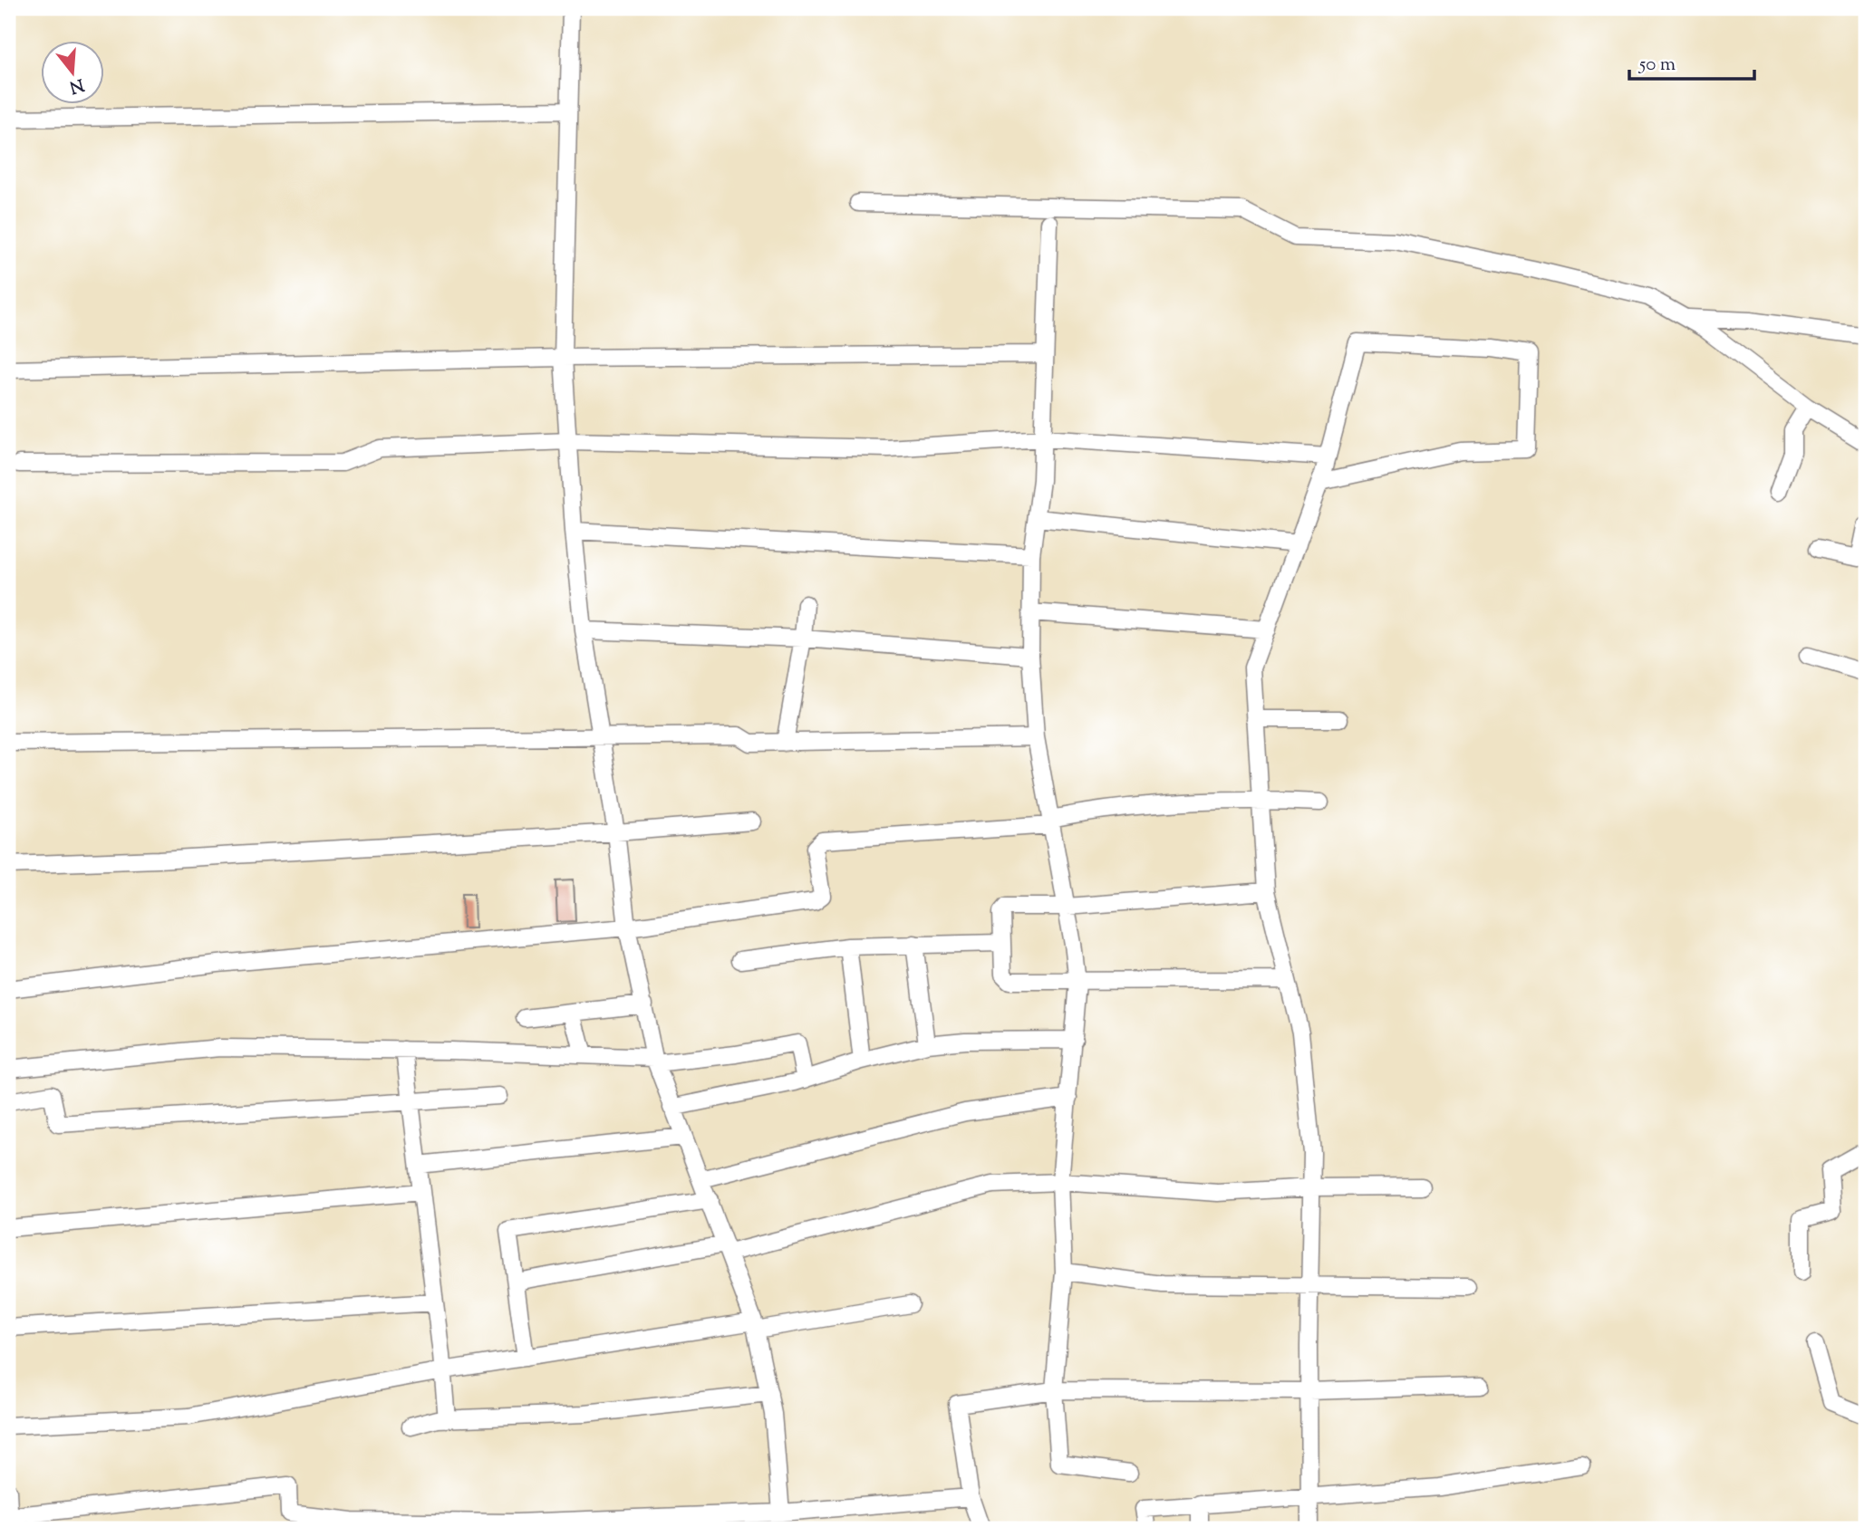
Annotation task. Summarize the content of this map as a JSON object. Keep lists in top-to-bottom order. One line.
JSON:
{"scale_bar":"50 m","north":"bottom"}
